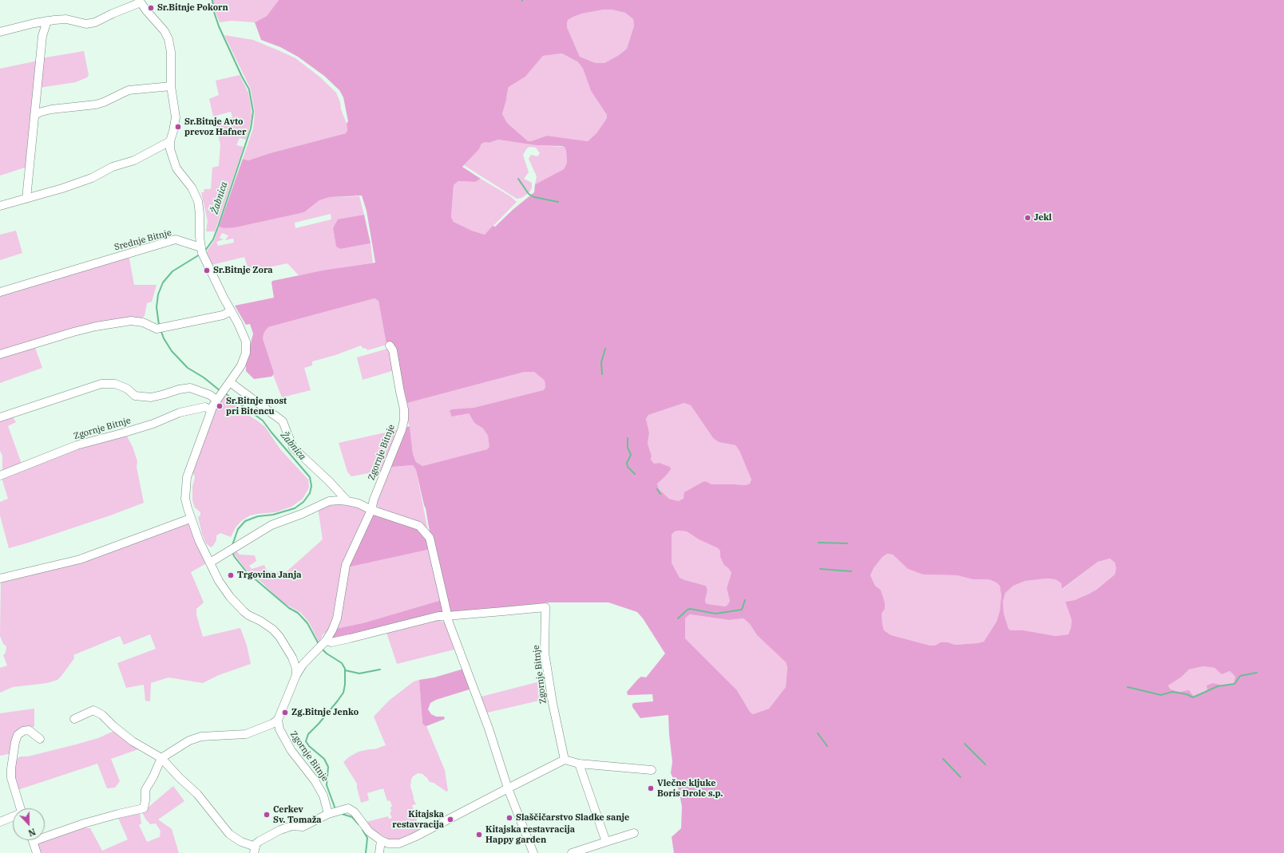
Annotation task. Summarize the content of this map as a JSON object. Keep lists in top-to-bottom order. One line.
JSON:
{"streets":{"street":["Srednje Bitnje","Zgornje Bitnje"]},"water":["Žabnica"],"places":["Sr.Bitnje Pokorn","Sr.Bitnje Avto prevoz Hafner","Jekl","Sr.Bitnje Zora","Sr.Bitnje most pri Bitencu","Trgovina Janja","Zg.Bitnje Jenko","Vlečne kljuke Boris Drole s.p.","Cerkev Sv. Tomaža","Slaščičarstvo Sladke sanje","Kitajska restavracija","Kitajska restavracija Happy garden"],"north":"bottom"}
